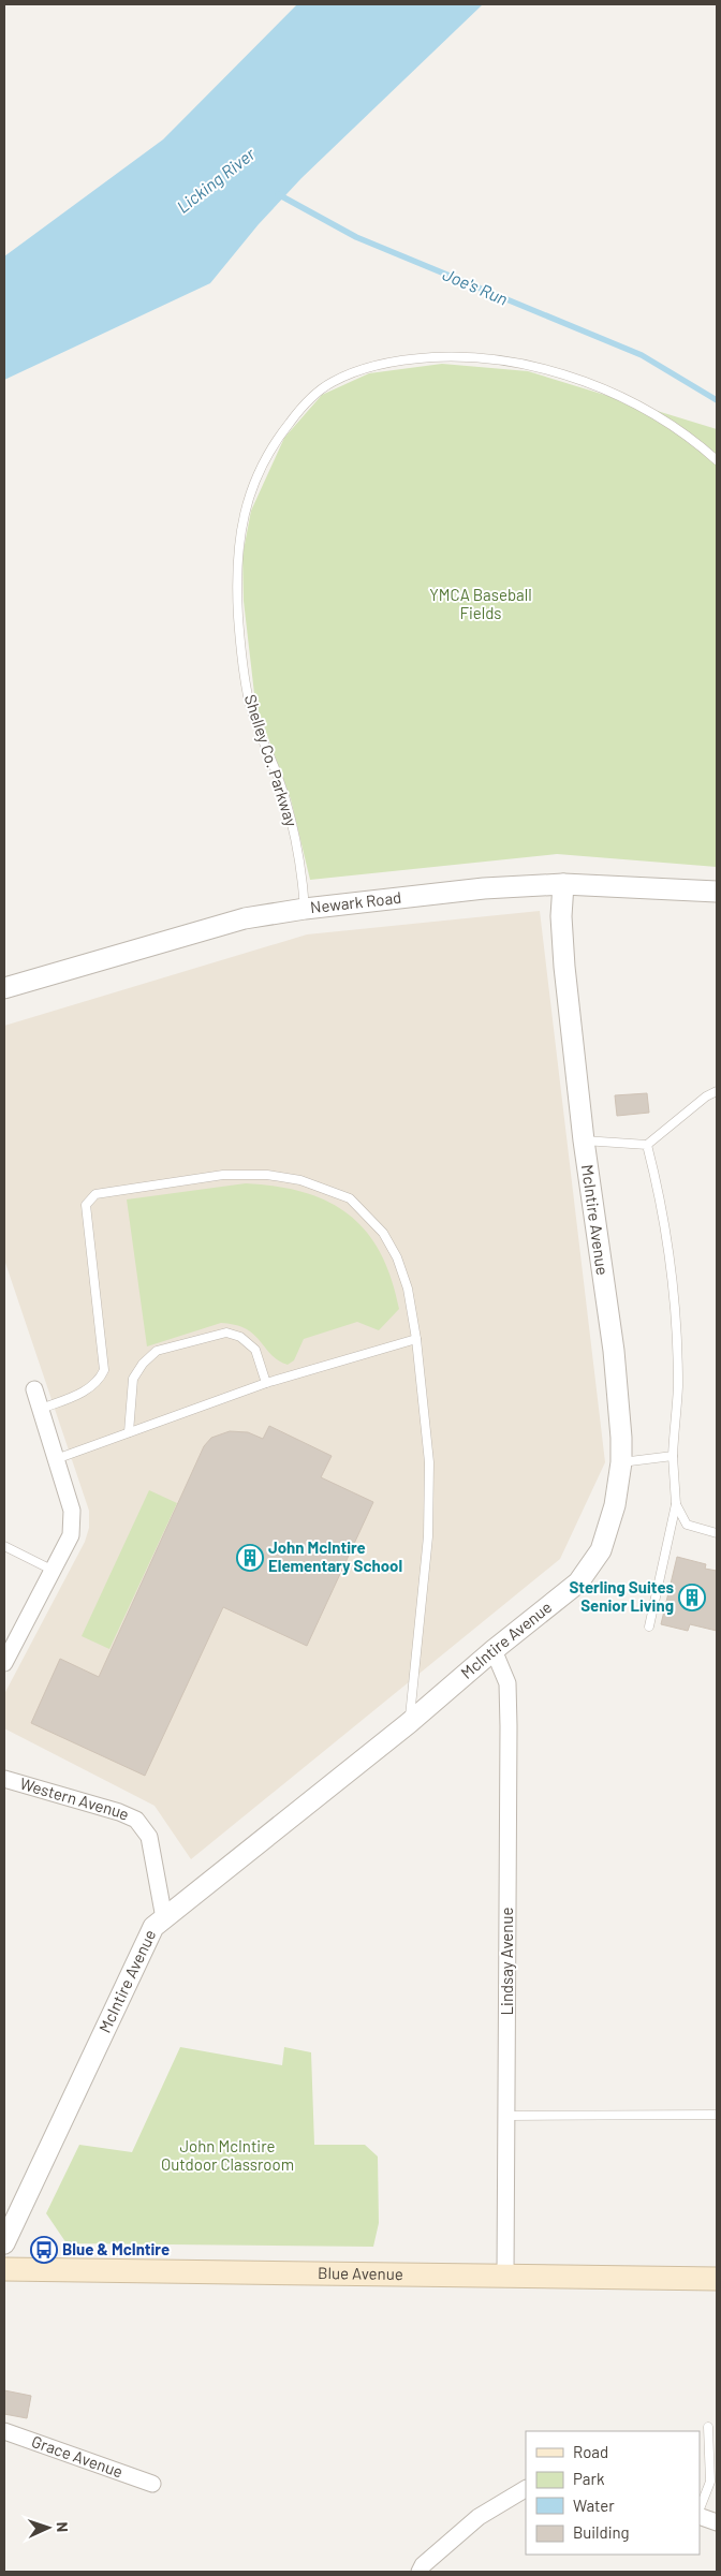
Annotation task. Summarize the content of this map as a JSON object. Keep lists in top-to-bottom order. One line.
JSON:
{"streets":{"main road":["Blue Avenue"],"street":["Newark Road","McIntire Avenue","Western Avenue","Lindsay Avenue","Grace Avenue"],"lane":["Shelley Co. Parkway"]},"crossings":[["Shelley Co. Parkway","Newark Road"],["Newark Road","McIntire Avenue"],["McIntire Avenue","Western Avenue"],["McIntire Avenue","Lindsay Avenue"],["Lindsay Avenue","Blue Avenue"]],"water":["Licking River","Joe's Run"],"parks":["YMCA Baseball Fields","John McIntire Outdoor Classroom"],"places":{"building":["John McIntire Elementary School","Sterling Suites Senior Living"],"bus stop":["Blue & McIntire"]},"legend":["Road","Park","Water","Building"],"north":"right"}
